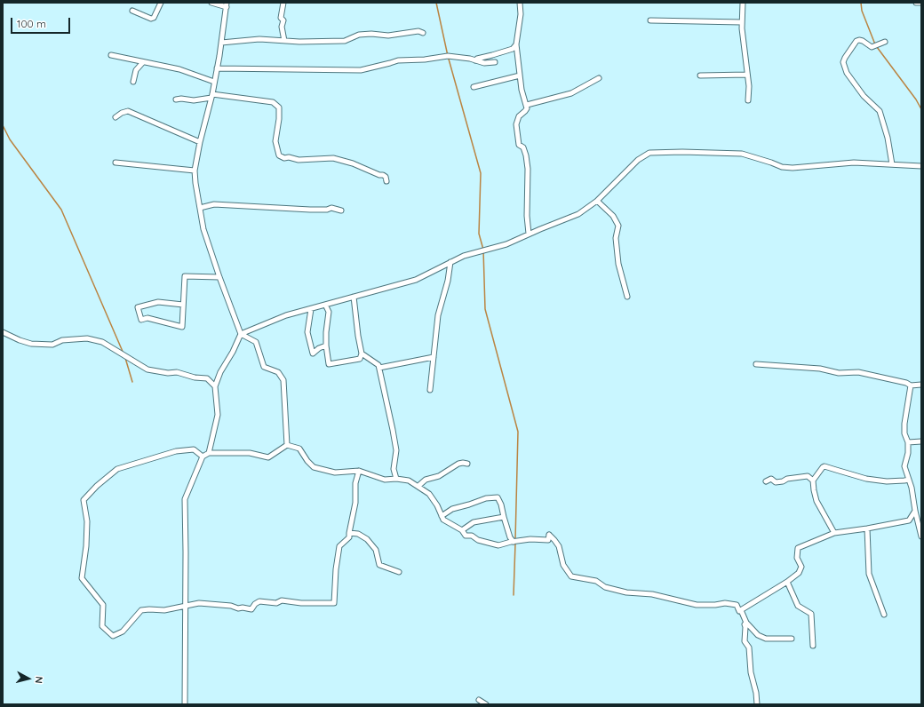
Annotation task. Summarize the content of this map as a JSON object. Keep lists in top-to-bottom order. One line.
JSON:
{"scale_bar":"100 m","north":"right"}
